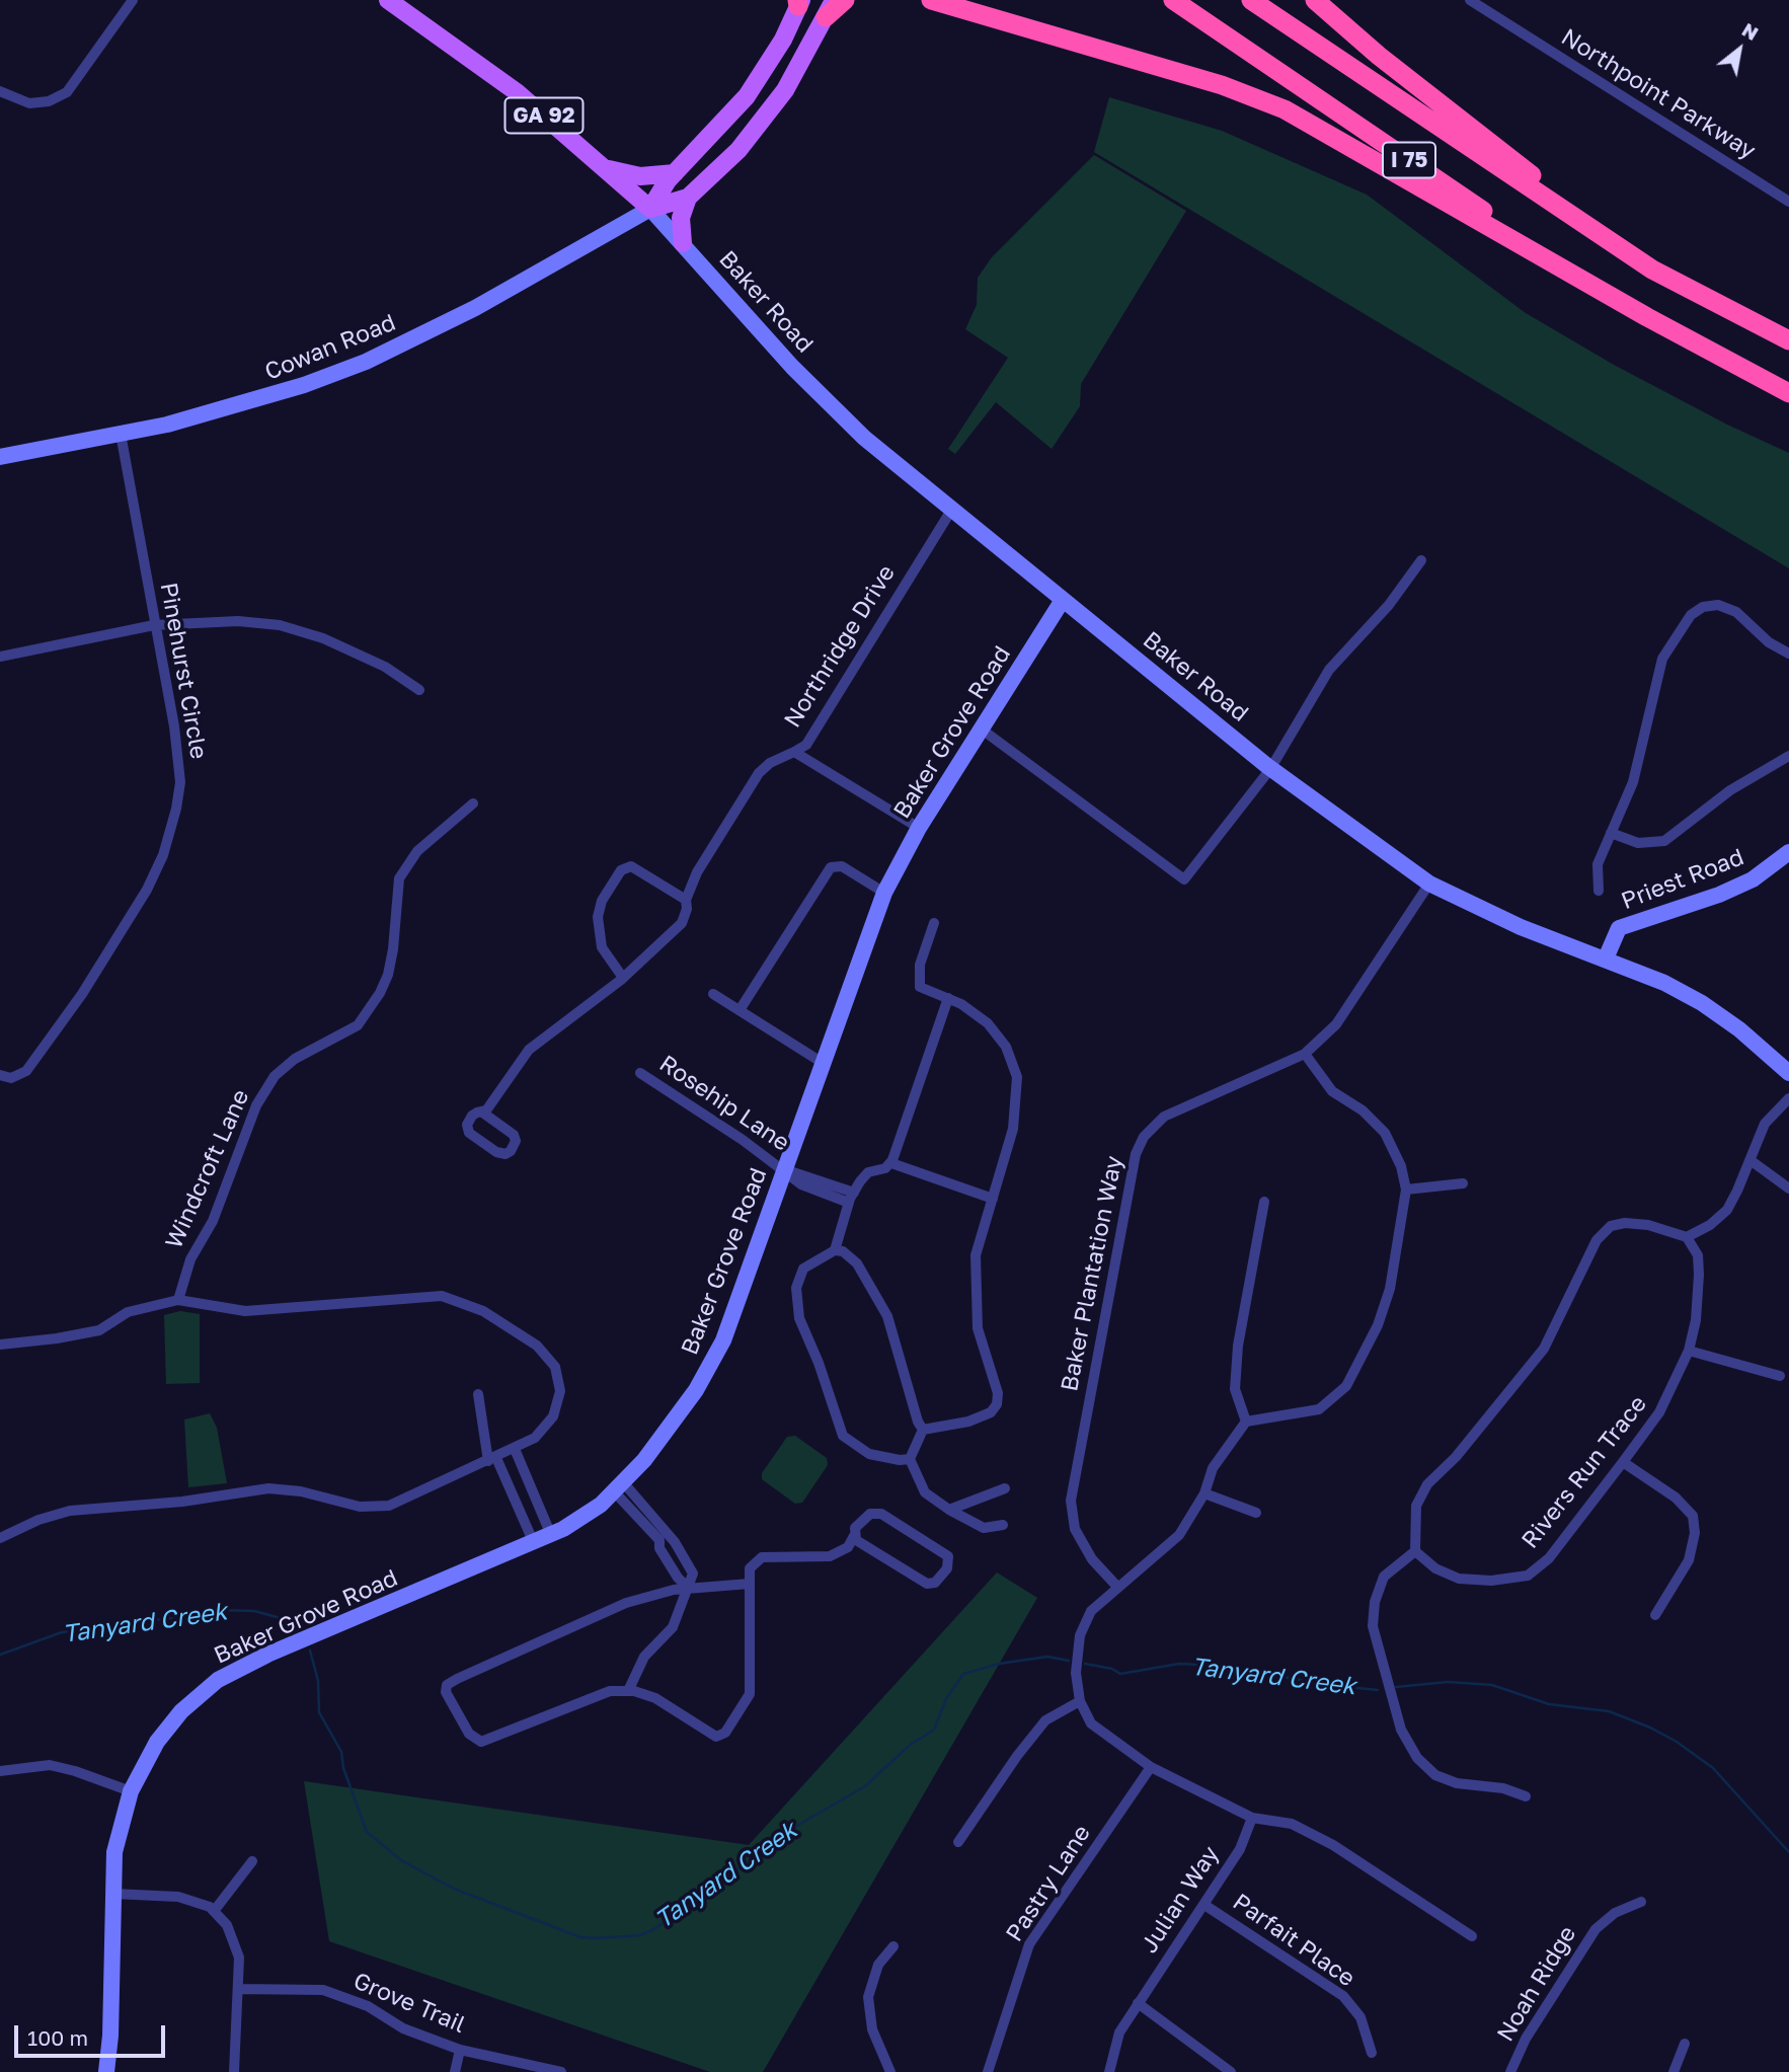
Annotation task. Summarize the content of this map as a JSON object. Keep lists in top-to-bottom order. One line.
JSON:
{"streets":{"highway":["I 75"],"main road":["GA 92","Baker Road","Cowan Road","Baker Grove Road","Priest Road"],"street":["Northpoint Parkway","Northridge Drive","Pinehurst Circle","Rosehip Lane","Windcroft Lane","Baker Plantation Way","Rivers Run Trace","Pastry Lane","Julian Way","Parfait Place","Noah Ridge","Grove Trail"]},"crossings":[["GA 92","Baker Road"],["GA 92","Cowan Road"],["Baker Road","Cowan Road"],["Baker Road","Northridge Drive"],["Baker Road","Baker Grove Road"],["Baker Road","Priest Road"],["Baker Road","Baker Plantation Way"],["Cowan Road","Pinehurst Circle"],["Northridge Drive","Baker Grove Road"],["Baker Grove Road","Rosehip Lane"],["Julian Way","Parfait Place"]],"water":["Tanyard Creek"],"scale_bar":"100 m","north":"top right"}
